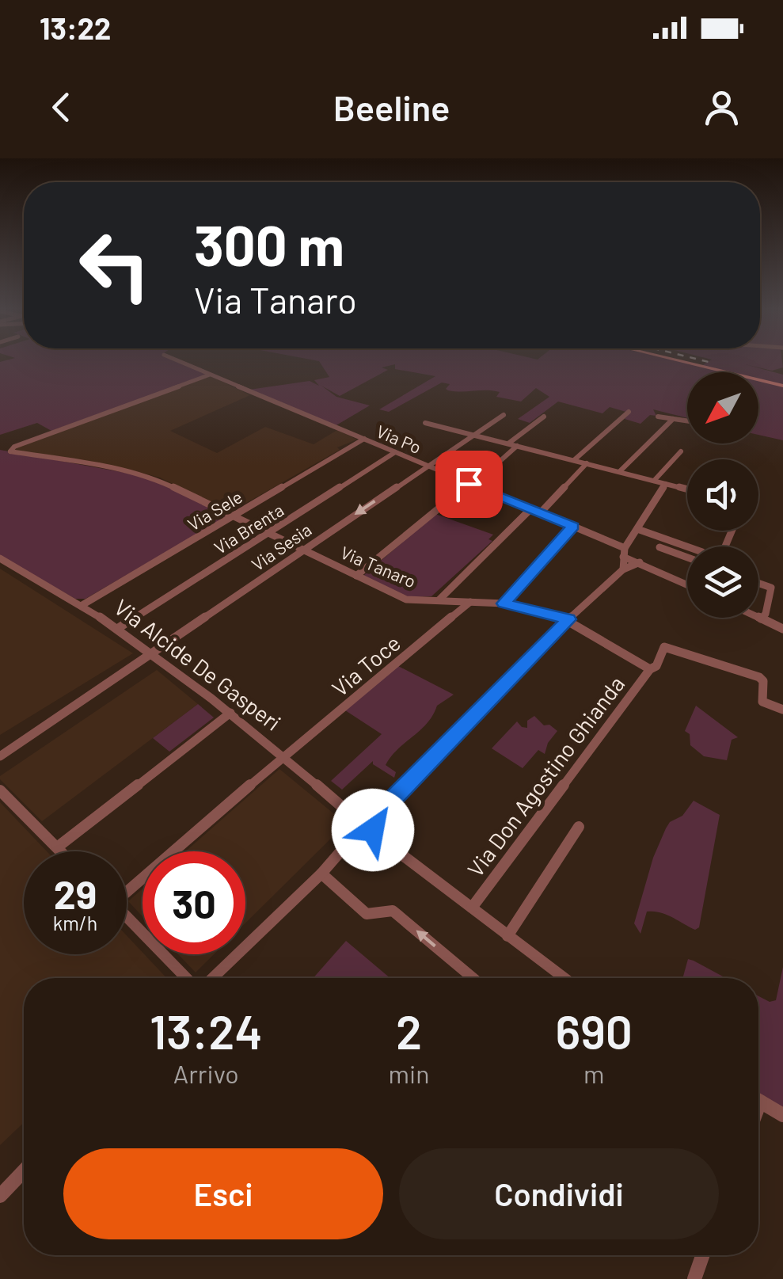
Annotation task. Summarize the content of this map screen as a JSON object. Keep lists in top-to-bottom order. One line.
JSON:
{"streets":{"street":["Via Po","Via Sele","Via Brenta","Via Sesia","Via Tanaro","Via Alcide De Gasperi","Via Toce","Via Don Agostino Ghianda"]},"crossings":[["Via Po","Via Sele"],["Via Po","Via Brenta"],["Via Po","Via Sesia"],["Via Po","Via Tanaro"],["Via Sele","Via Tanaro"],["Via Sele","Via Alcide De Gasperi"],["Via Brenta","Via Tanaro"],["Via Brenta","Via Alcide De Gasperi"],["Via Sesia","Via Tanaro"],["Via Sesia","Via Alcide De Gasperi"],["Via Tanaro","Via Toce"],["Via Alcide De Gasperi","Via Toce"]],"north":"bottom left","page":{"status":"13:22","header":"Beeline","turn":["300 m","Via Tanaro"],"speed":"29 km/h","limit":"30","eta":["13:24","Arrivo","2","min","690","m"],"buttons":["Esci","Condividi"]}}
